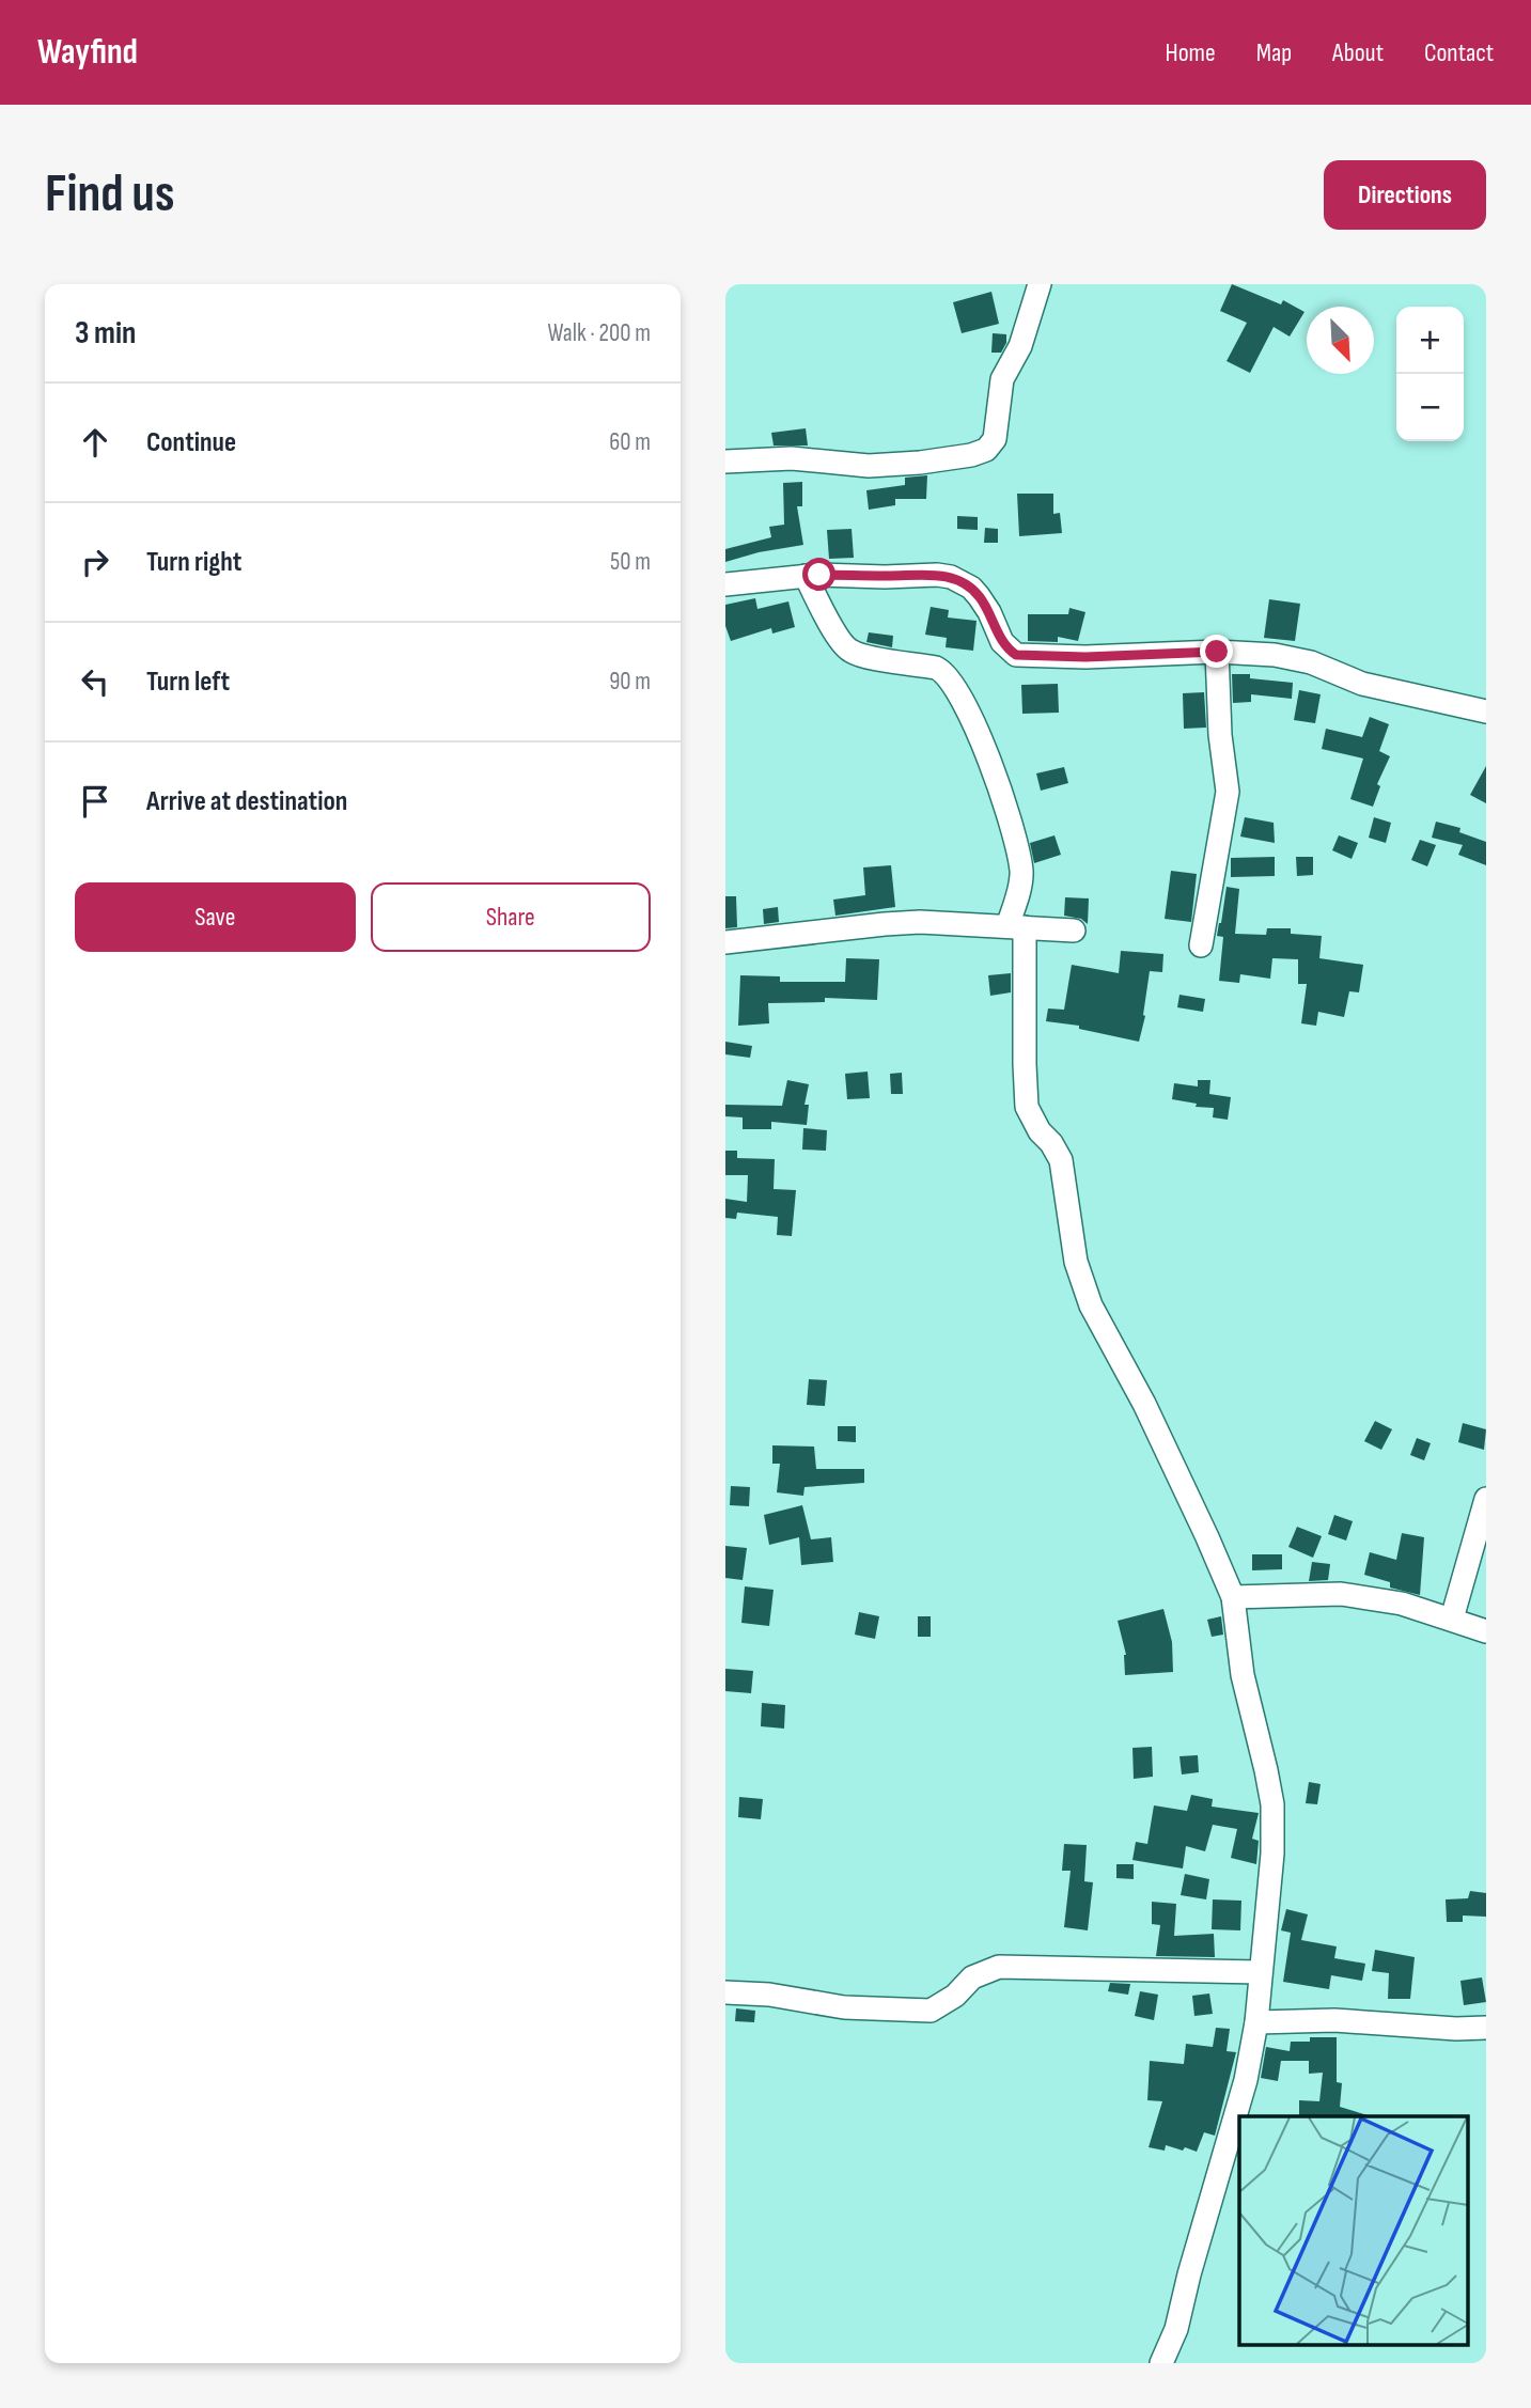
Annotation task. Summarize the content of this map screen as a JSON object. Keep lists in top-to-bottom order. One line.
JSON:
{"north":"bottom right","page":{"header":"Wayfind","nav":["Home","Map","About","Contact"],"buttons":["Directions",["Save","Share"]],"title":"Find us","heading":["3 min","Walk · 200 m"],"map_buttons":["+","−"],"list":[["Continue","60 m"],["Turn right","50 m"],["Turn left","90 m"],"Arrive at destination"]}}
